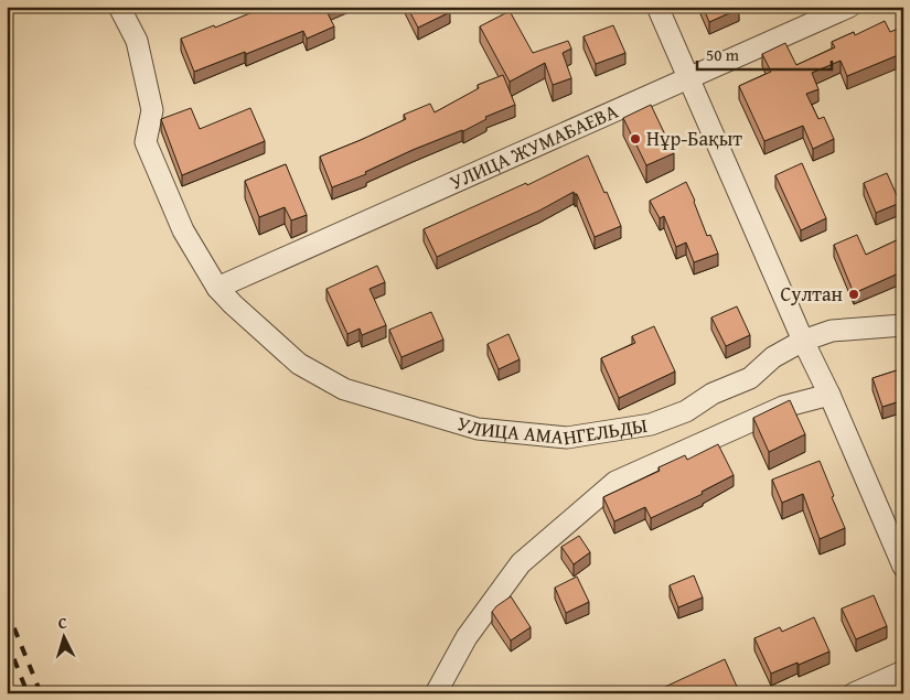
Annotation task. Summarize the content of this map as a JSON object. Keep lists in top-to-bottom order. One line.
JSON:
{"streets":{"street":["УЛИЦА ЖУМАБАЕВА","УЛИЦА АМАНГЕЛЬДЫ"]},"crossings":[["УЛИЦА ЖУМАБАЕВА","УЛИЦА АМАНГЕЛЬДЫ"]],"places":["Нұр-Бақыт","Султан"],"scale_bar":"50 m","north":"top"}
